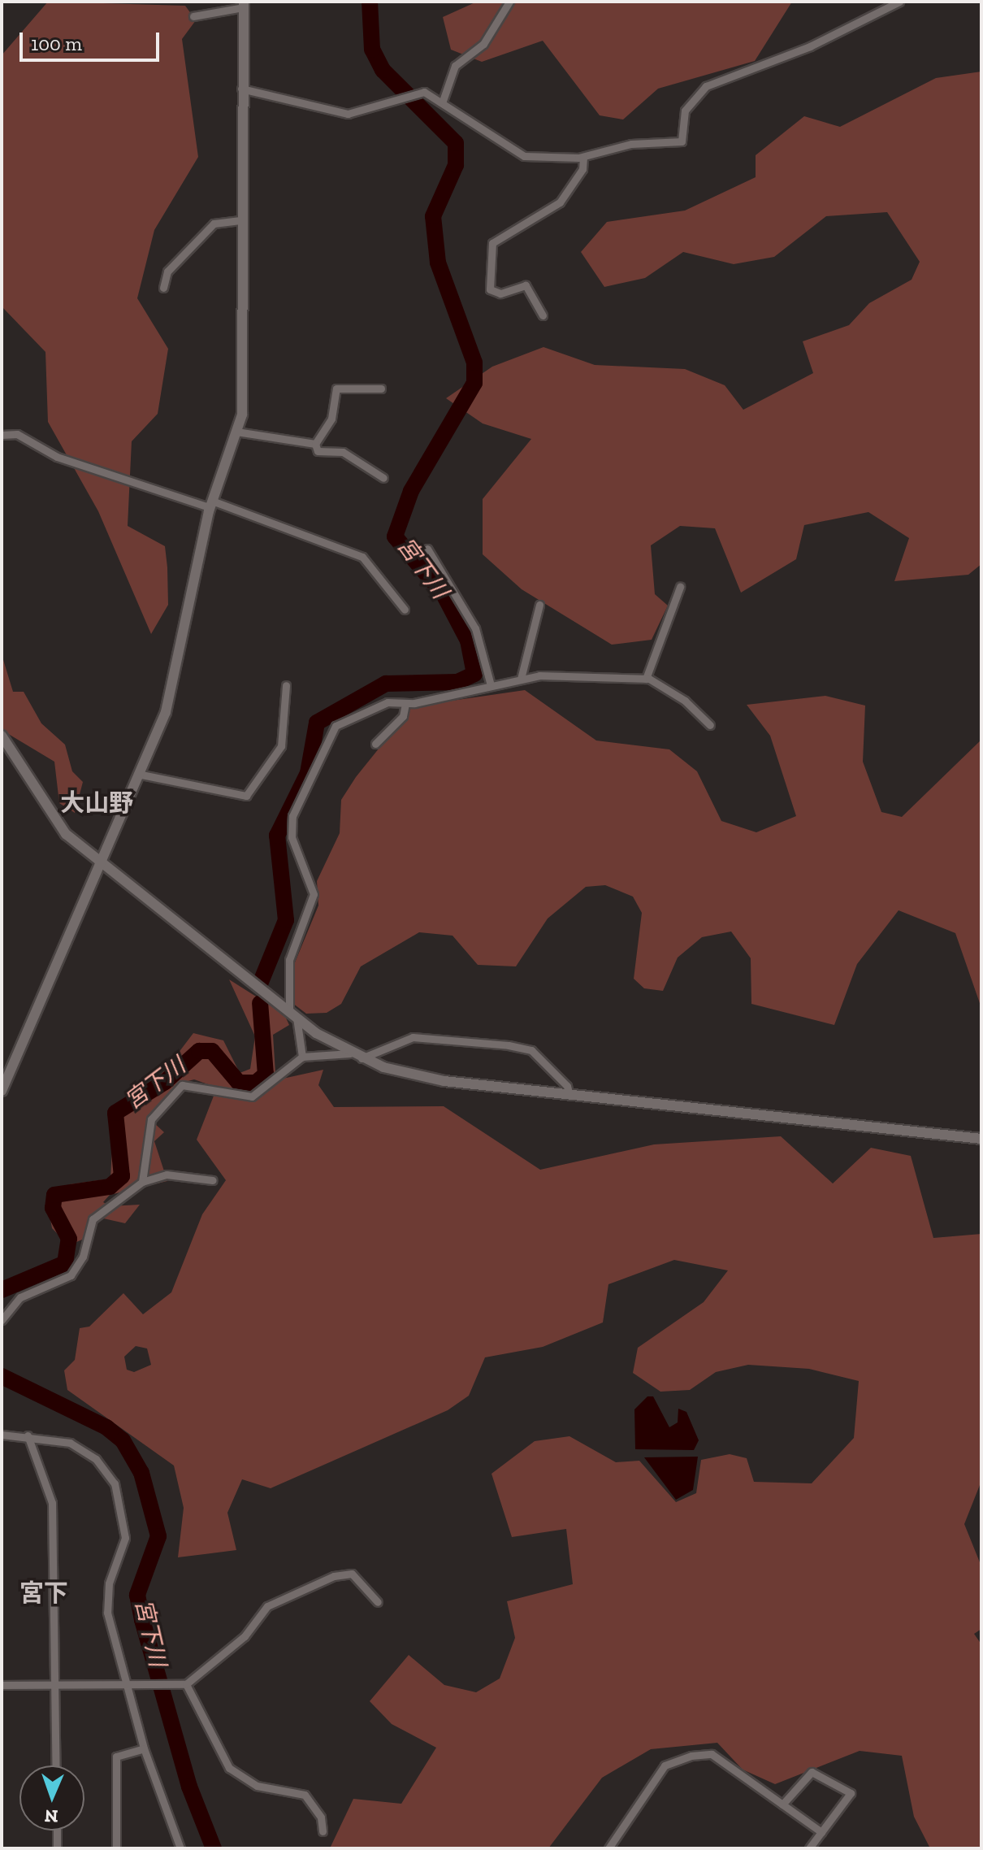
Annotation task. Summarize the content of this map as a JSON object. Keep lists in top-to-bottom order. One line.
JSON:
{"districts":["大山野","宮下"],"water":["宮下川"],"scale_bar":"100 m","north":"bottom"}
